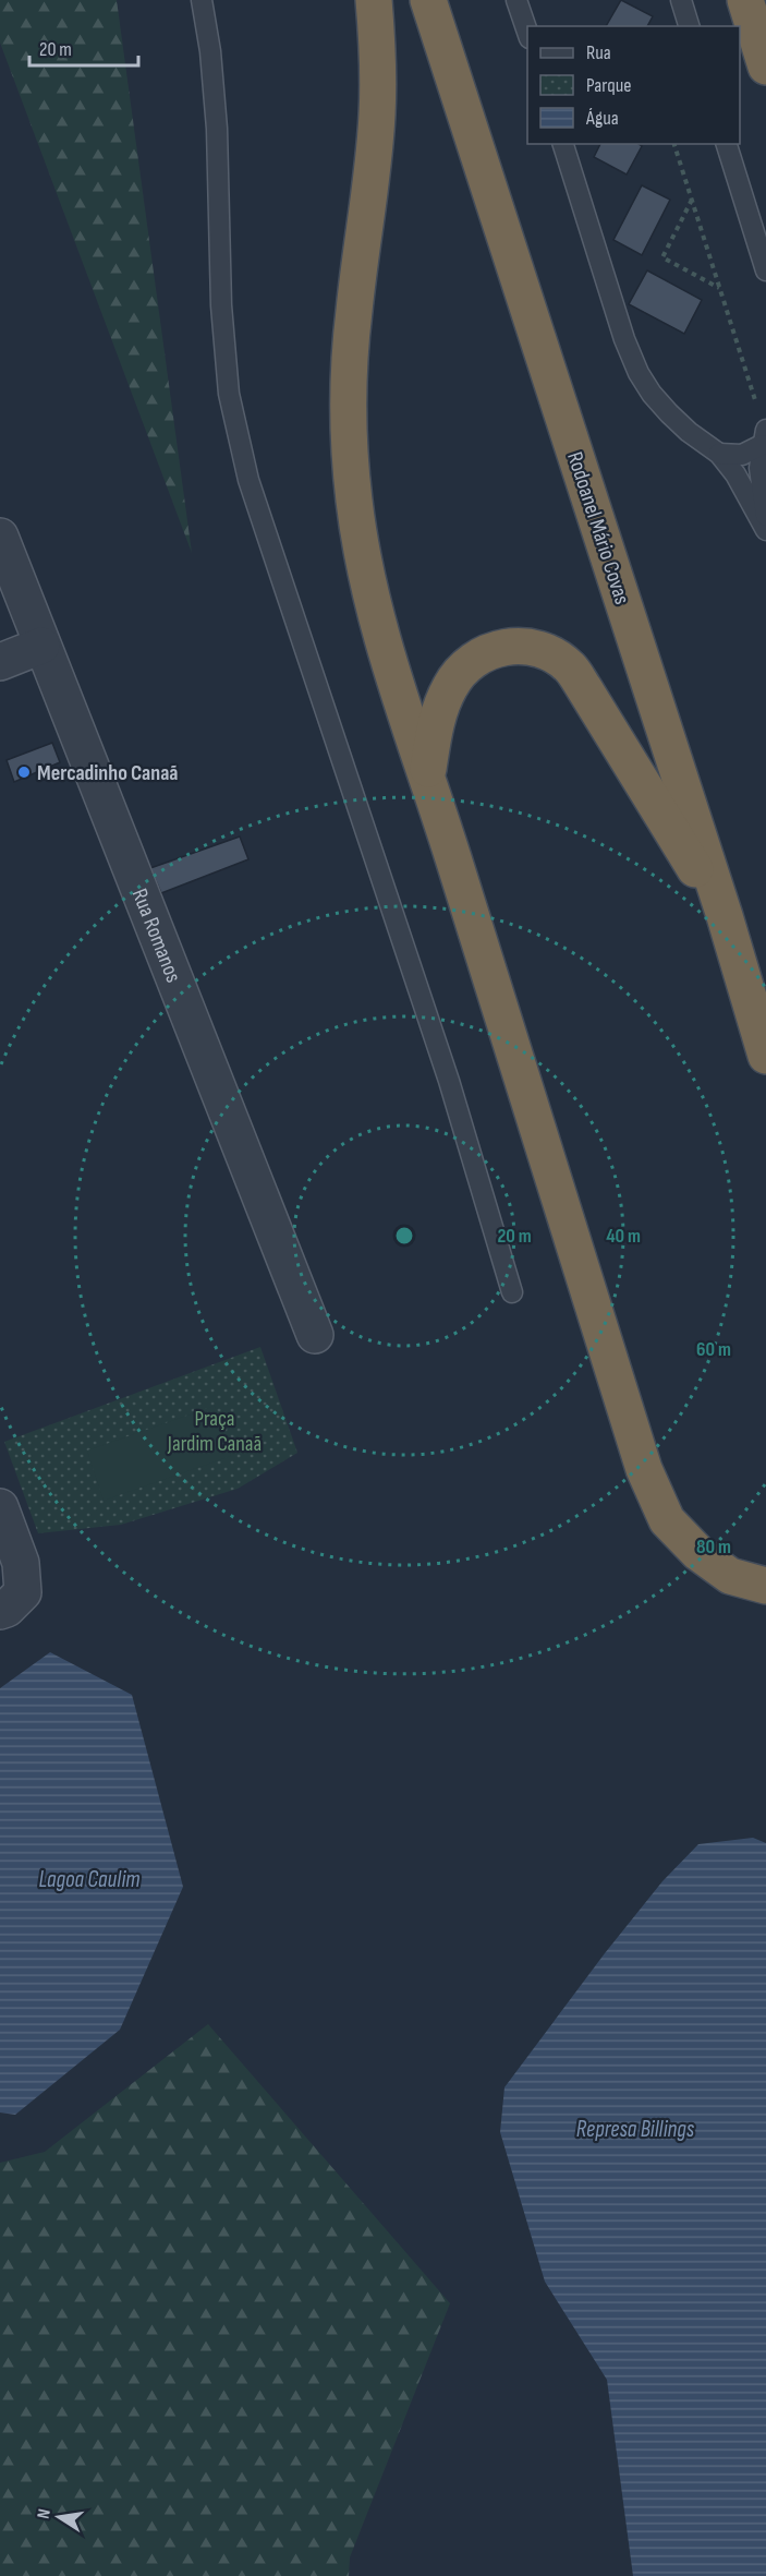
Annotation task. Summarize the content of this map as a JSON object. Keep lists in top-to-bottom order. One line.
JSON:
{"streets":{"highway":["Rodoanel Mário Covas"],"street":["Rua Romanos"]},"water":["Lagoa Caulim","Represa Billings"],"parks":["Praça Jardim Canaã"],"places":["Mercadinho Canaã"],"legend":["Rua","Parque","Água"],"scale_bar":"20 m","north":"left","rings":["20 m","40 m","60 m","80 m"]}
